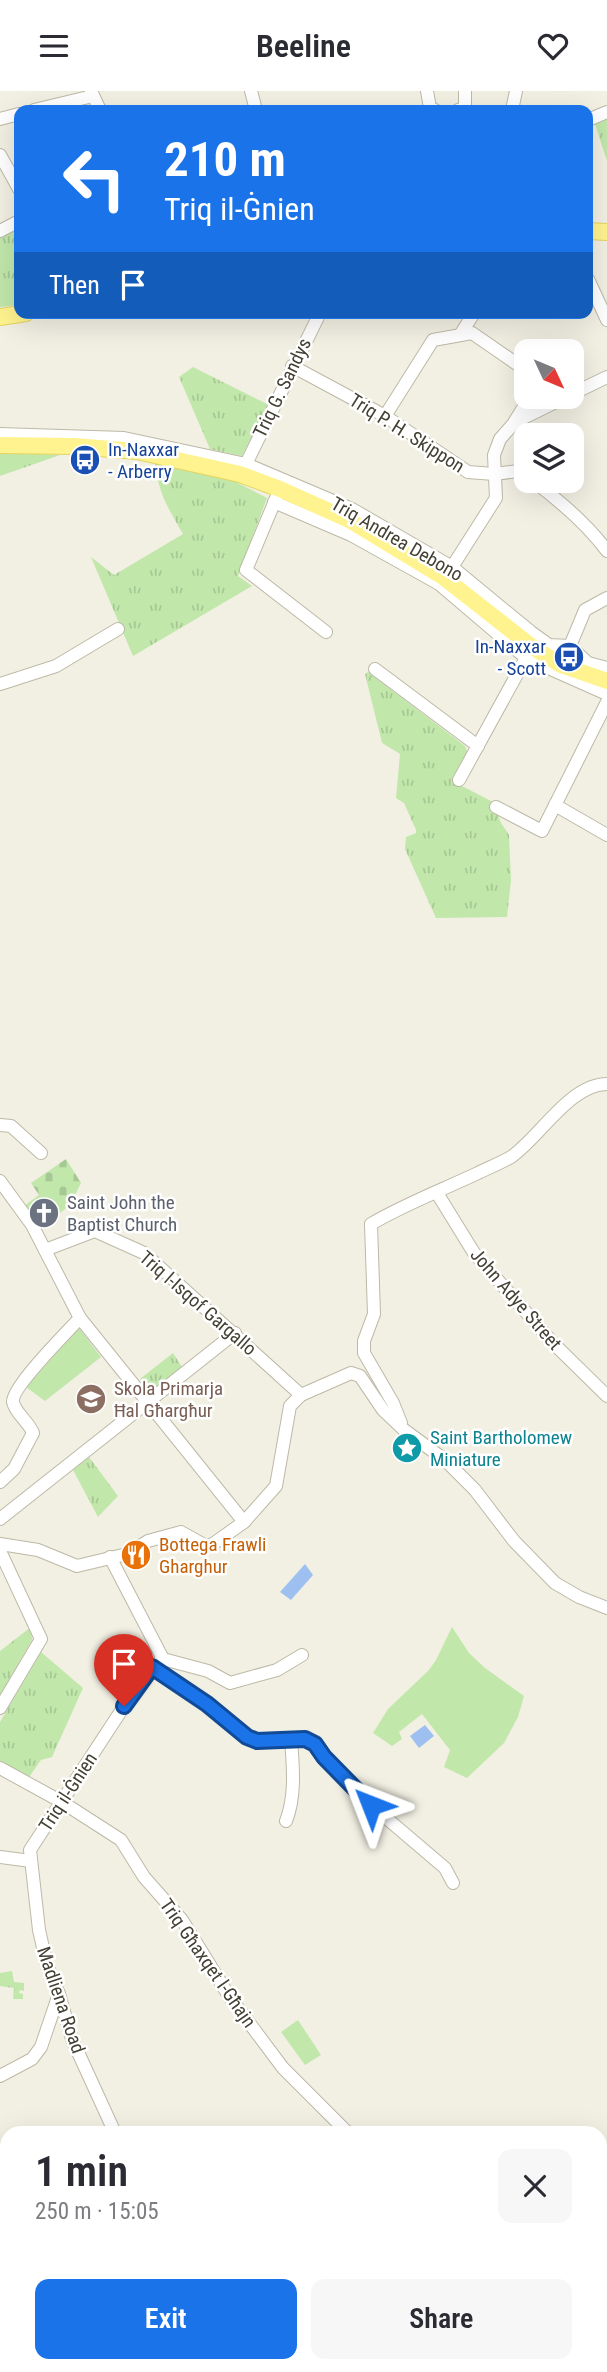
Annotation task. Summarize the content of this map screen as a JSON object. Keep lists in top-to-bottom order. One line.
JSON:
{"streets":{"main road":["Triq Andrea Debono"],"street":["Triq G. Sandys","Triq P. H. Skippon","John Adye Street","Triq l-Isqof Gargallo","Triq il-Ġnien","Triq Għaxqet l-Għajn","Madliena Road"]},"crossings":[["Triq G. Sandys","Triq P. H. Skippon"],["Triq G. Sandys","Triq Andrea Debono"],["Triq il-Ġnien","Triq Għaxqet l-Għajn"],["Triq il-Ġnien","Madliena Road"]],"places":{"bus stop":["In-Naxxar - Arberry","In-Naxxar - Scott"],"church":["Saint John the Baptist Church"],"school or university":["Skola Primarja Ħal Għargħur"],"place":["Saint Bartholomew Miniature"],"restaurant":["Bottega Frawli Gharghur"]},"north":"bottom right","page":{"header":"Beeline","turn":["210 m","Triq il-Ġnien"],"then":"Then","heading":["1 min","250 m · 15:05"],"buttons":["Exit","Share"]}}
